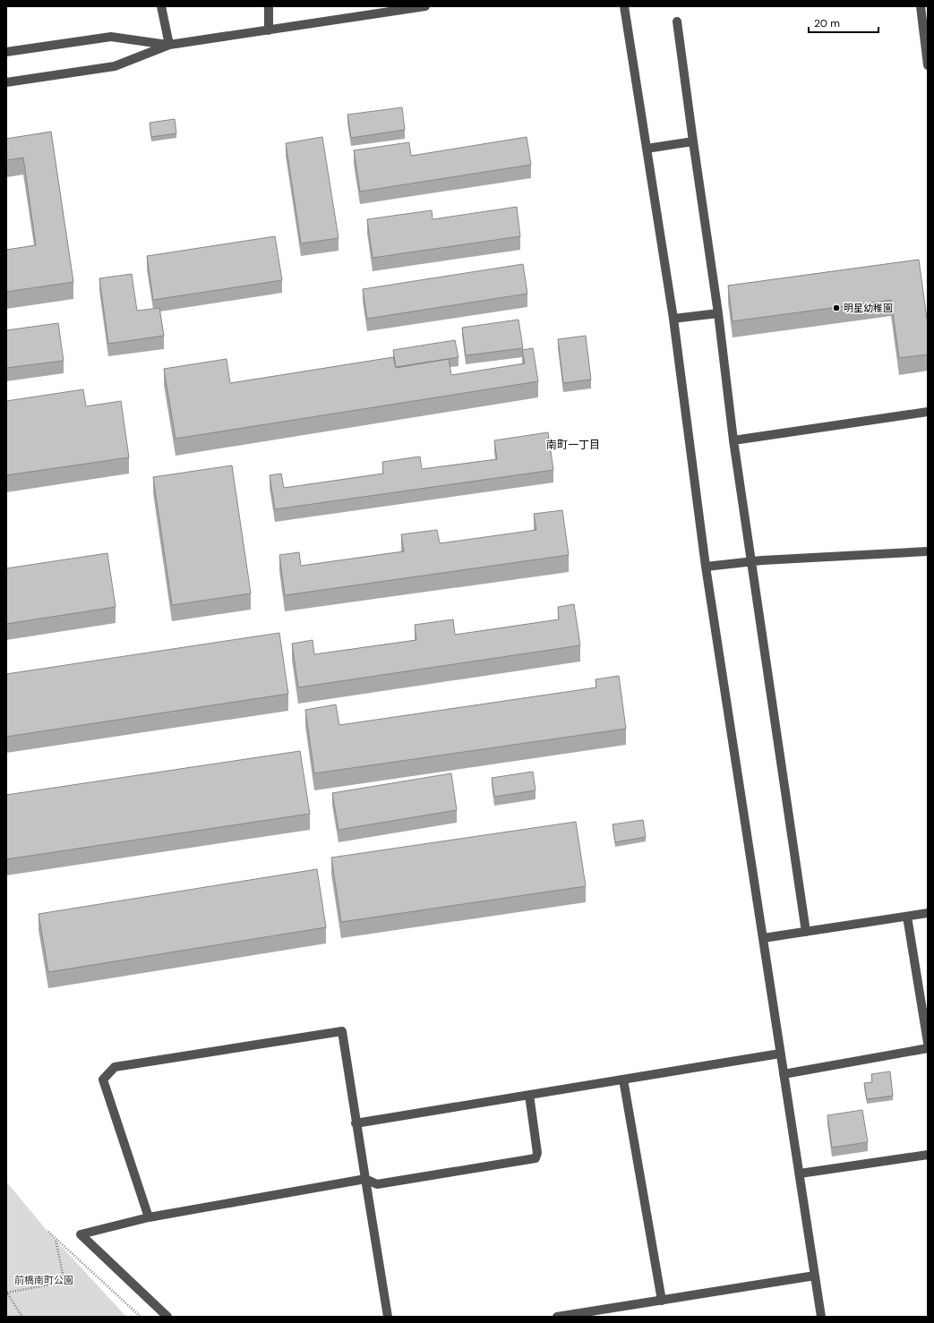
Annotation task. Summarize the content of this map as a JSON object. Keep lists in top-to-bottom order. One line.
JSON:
{"districts":["南町一丁目"],"parks":["前橋南町公園"],"places":["明星幼稚園"],"scale_bar":"20 m"}
